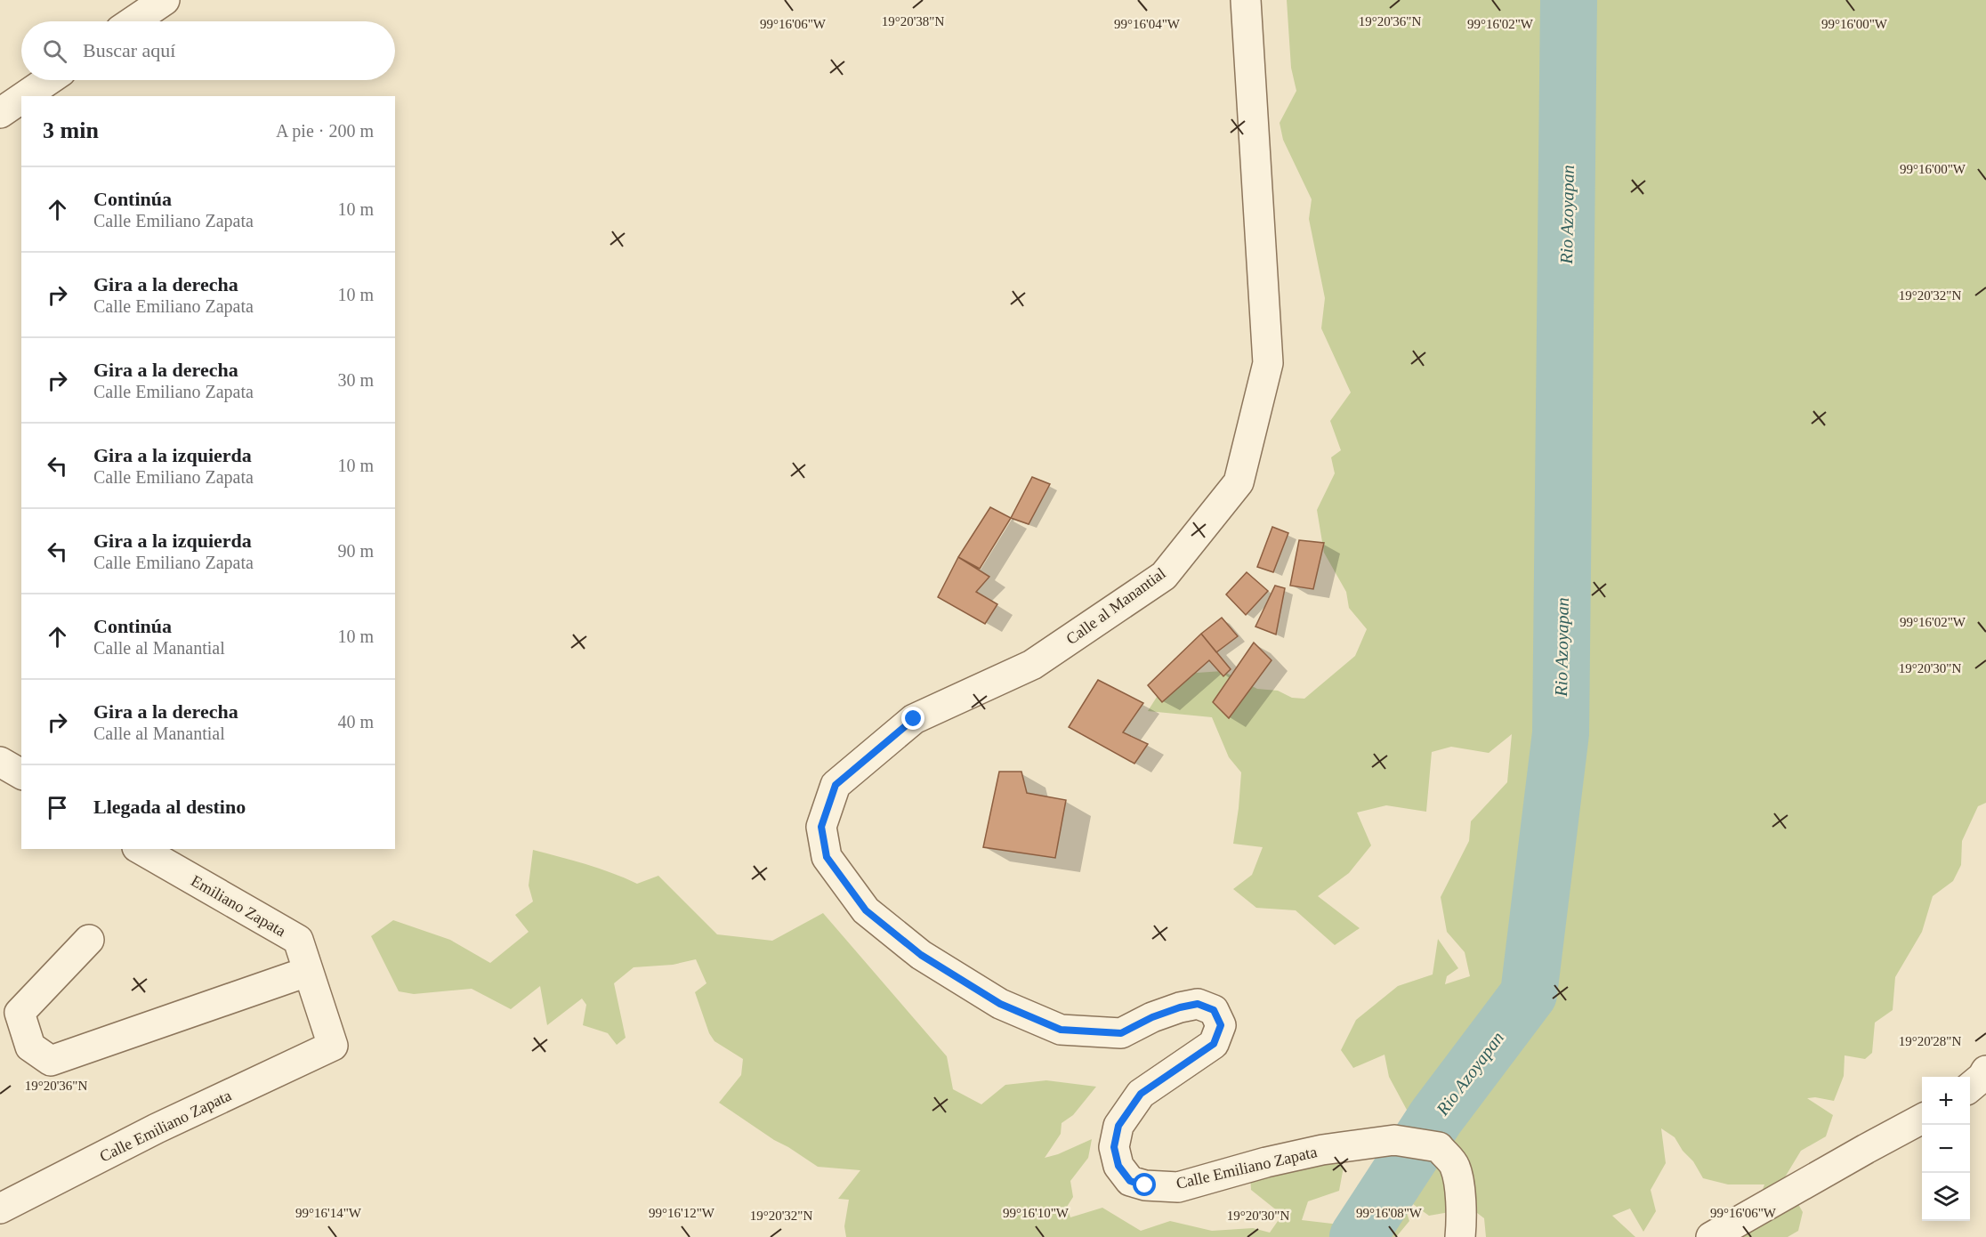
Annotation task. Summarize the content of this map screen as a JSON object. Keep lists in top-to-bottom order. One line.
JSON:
{"streets":{"street":["Calle al Manantial","Emiliano Zapata","Calle Emiliano Zapata"]},"crossings":[["Calle al Manantial","Calle Emiliano Zapata"],["Emiliano Zapata","Calle Emiliano Zapata"]],"water":["Rio Azoyapan"],"page":{"search":"Buscar aquí","heading":["3 min","A pie · 200 m"],"list":[["Continúa","Calle Emiliano Zapata","10 m"],["Gira a la derecha","Calle Emiliano Zapata","10 m"],["Gira a la derecha","Calle Emiliano Zapata","30 m"],["Gira a la izquierda","Calle Emiliano Zapata","10 m"],["Gira a la izquierda","Calle Emiliano Zapata","90 m"],["Continúa","Calle al Manantial","10 m"],["Gira a la derecha","Calle al Manantial","40 m"],"Llegada al destino"],"map_buttons":["+","−"]},"coordinates":["19°20'38\"N","19°20'36\"N","99°16'04\"W","99°16'06\"W","99°16'02\"W","99°16'00\"W","19°20'32\"N","19°20'30\"N","19°20'28\"N","99°16'14\"W","99°16'12\"W","99°16'10\"W","99°16'08\"W"]}
